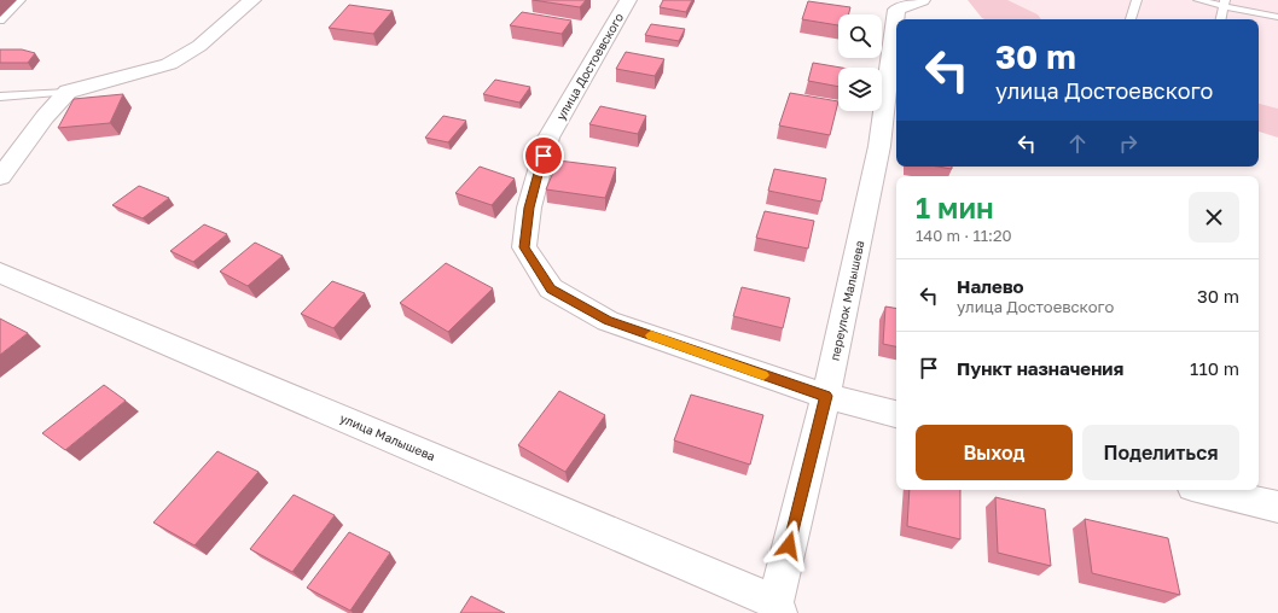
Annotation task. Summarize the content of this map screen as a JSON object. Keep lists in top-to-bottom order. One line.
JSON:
{"streets":{"street":["улица Достоевского","переулок Малышева","улица Малышева"]},"crossings":[["улица Достоевского","переулок Малышева"],["переулок Малышева","улица Малышева"]],"page":{"turn":["30 m","улица Достоевского"],"heading":["1 мин","140 m · 11:20"],"list":[{"name":"Налево","note":"улица Достоевского","value":"30 m"},{"name":"Пункт назначения","value":"110 m"}],"buttons":["Выход","Поделиться"]}}
